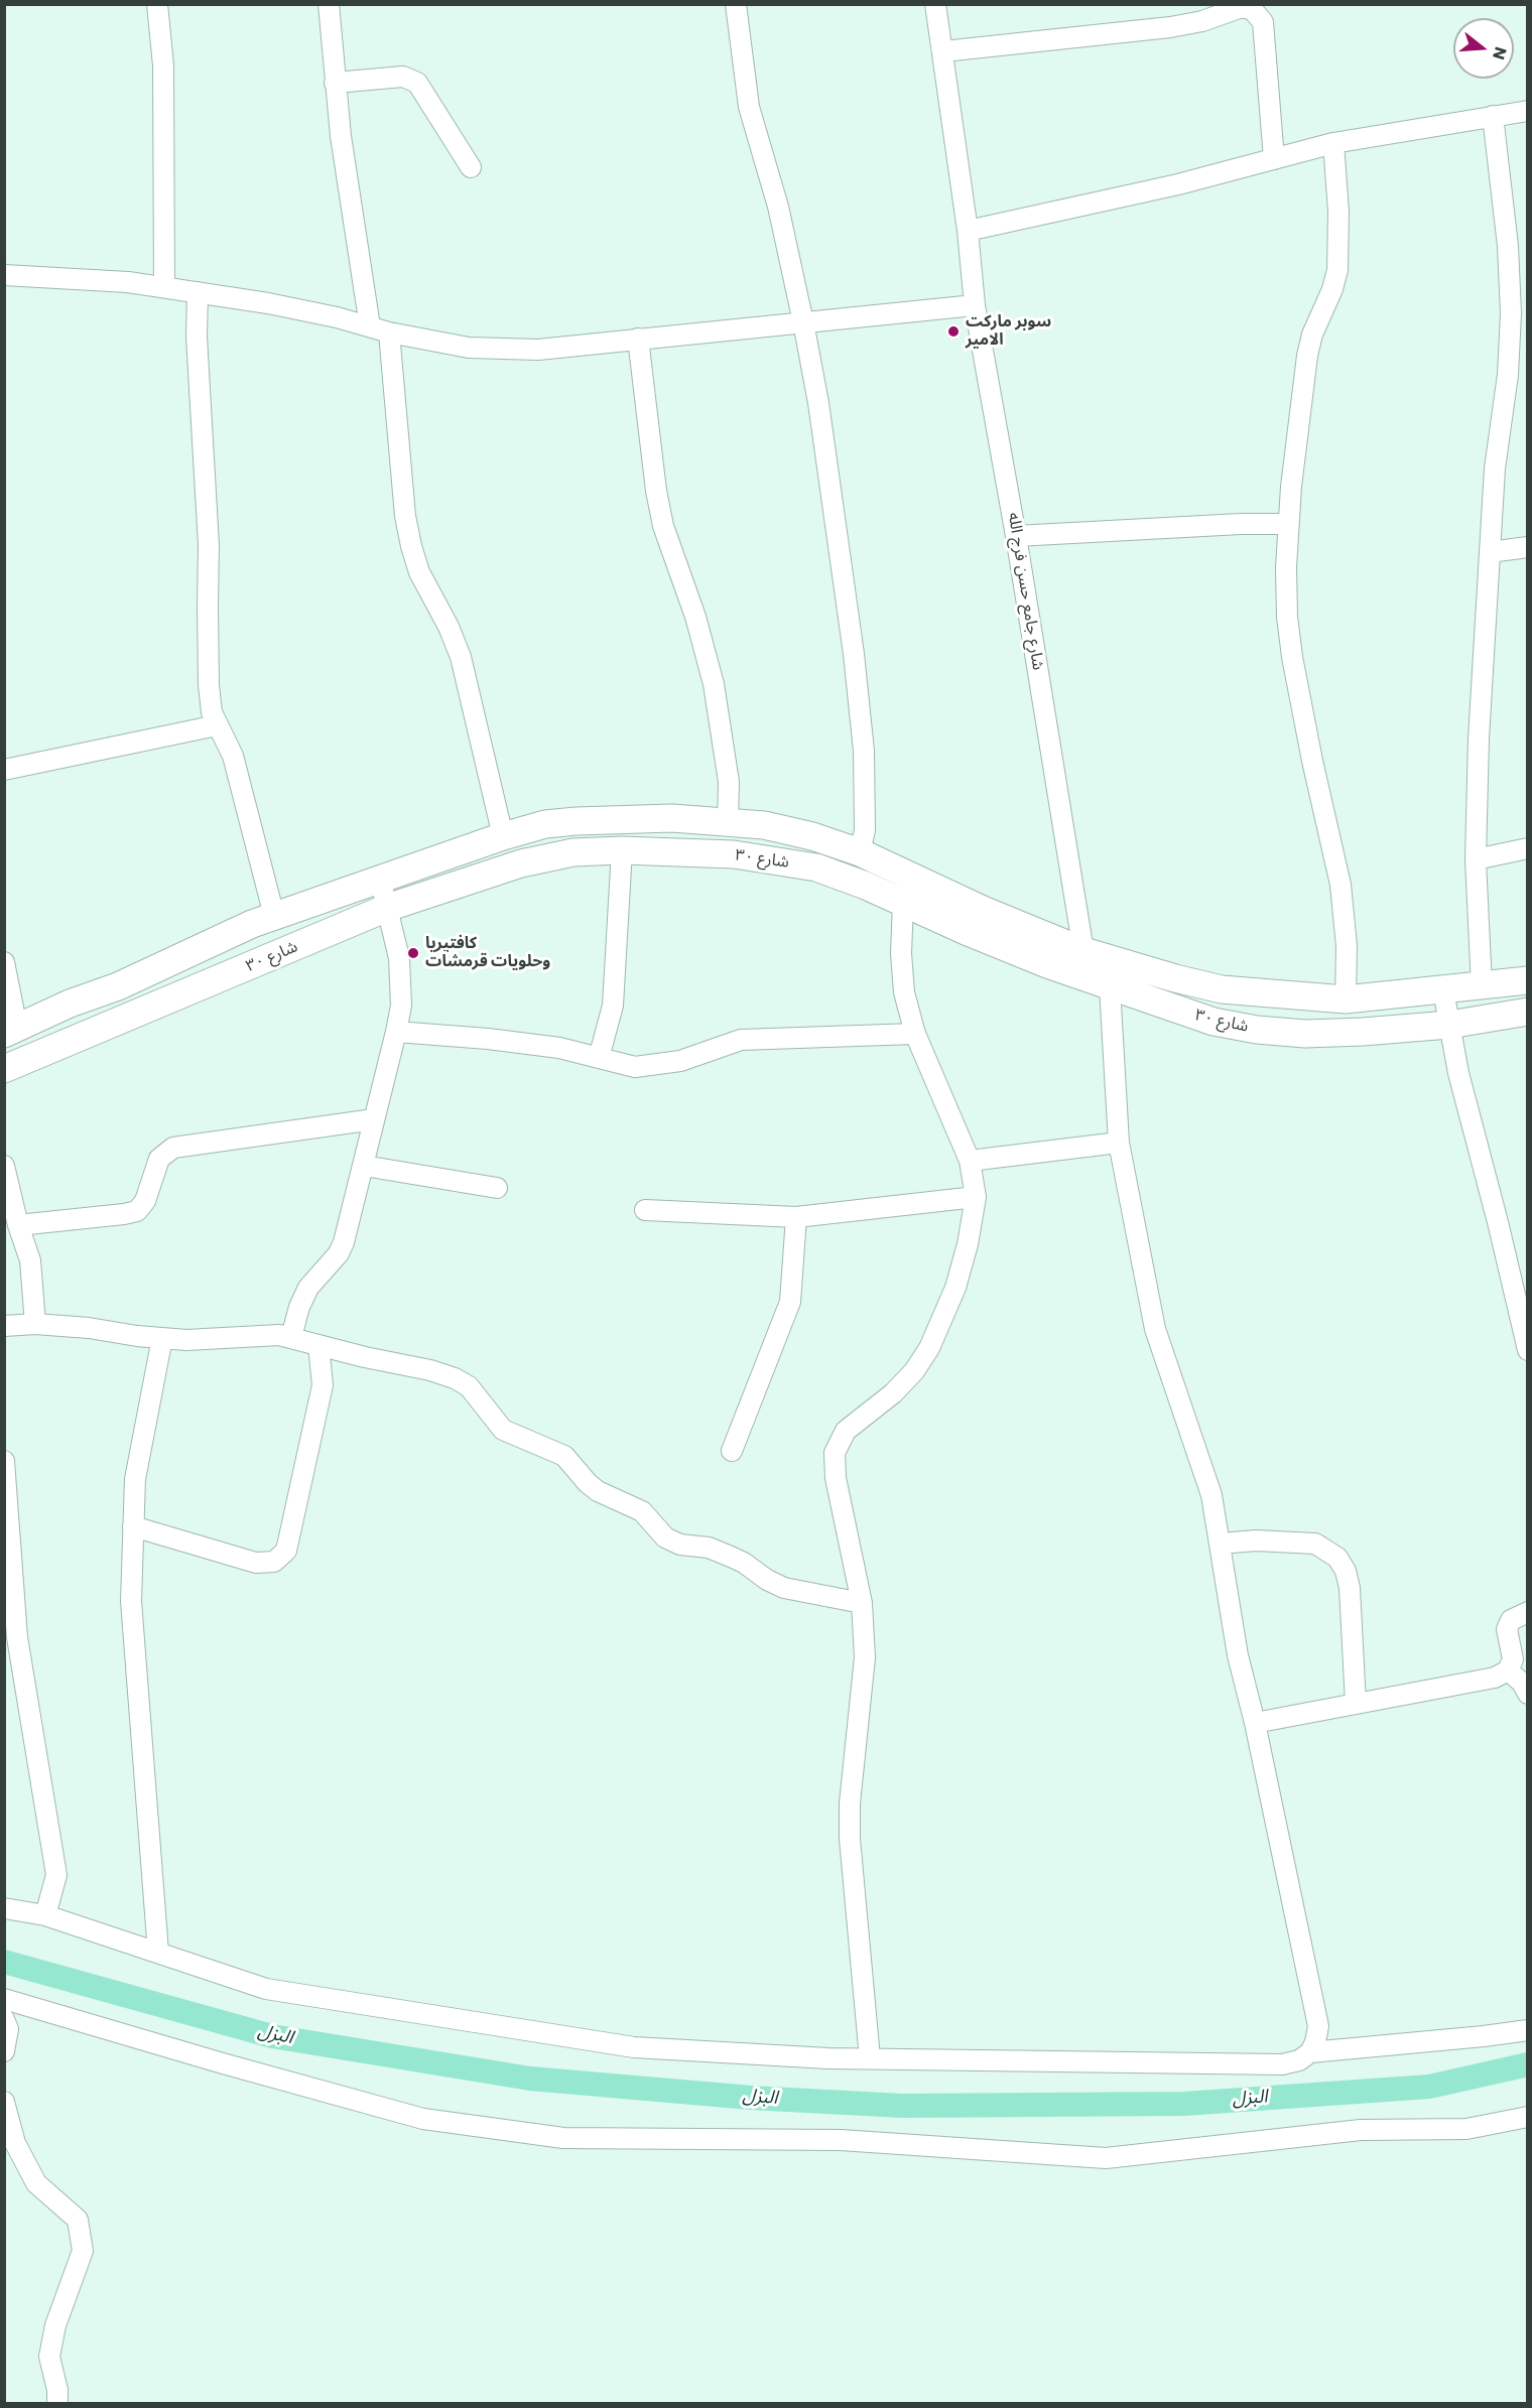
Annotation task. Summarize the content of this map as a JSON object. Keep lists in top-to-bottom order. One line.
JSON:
{"streets":{"street":["شارع جامع حسن فرج الله","شارع ٣٠"]},"crossings":[["شارع جامع حسن فرج الله","شارع ٣٠"]],"water":["البزل"],"places":["سوبر ماركت الامير","كافتيريا وحلويات قرمشات"],"north":"right"}
